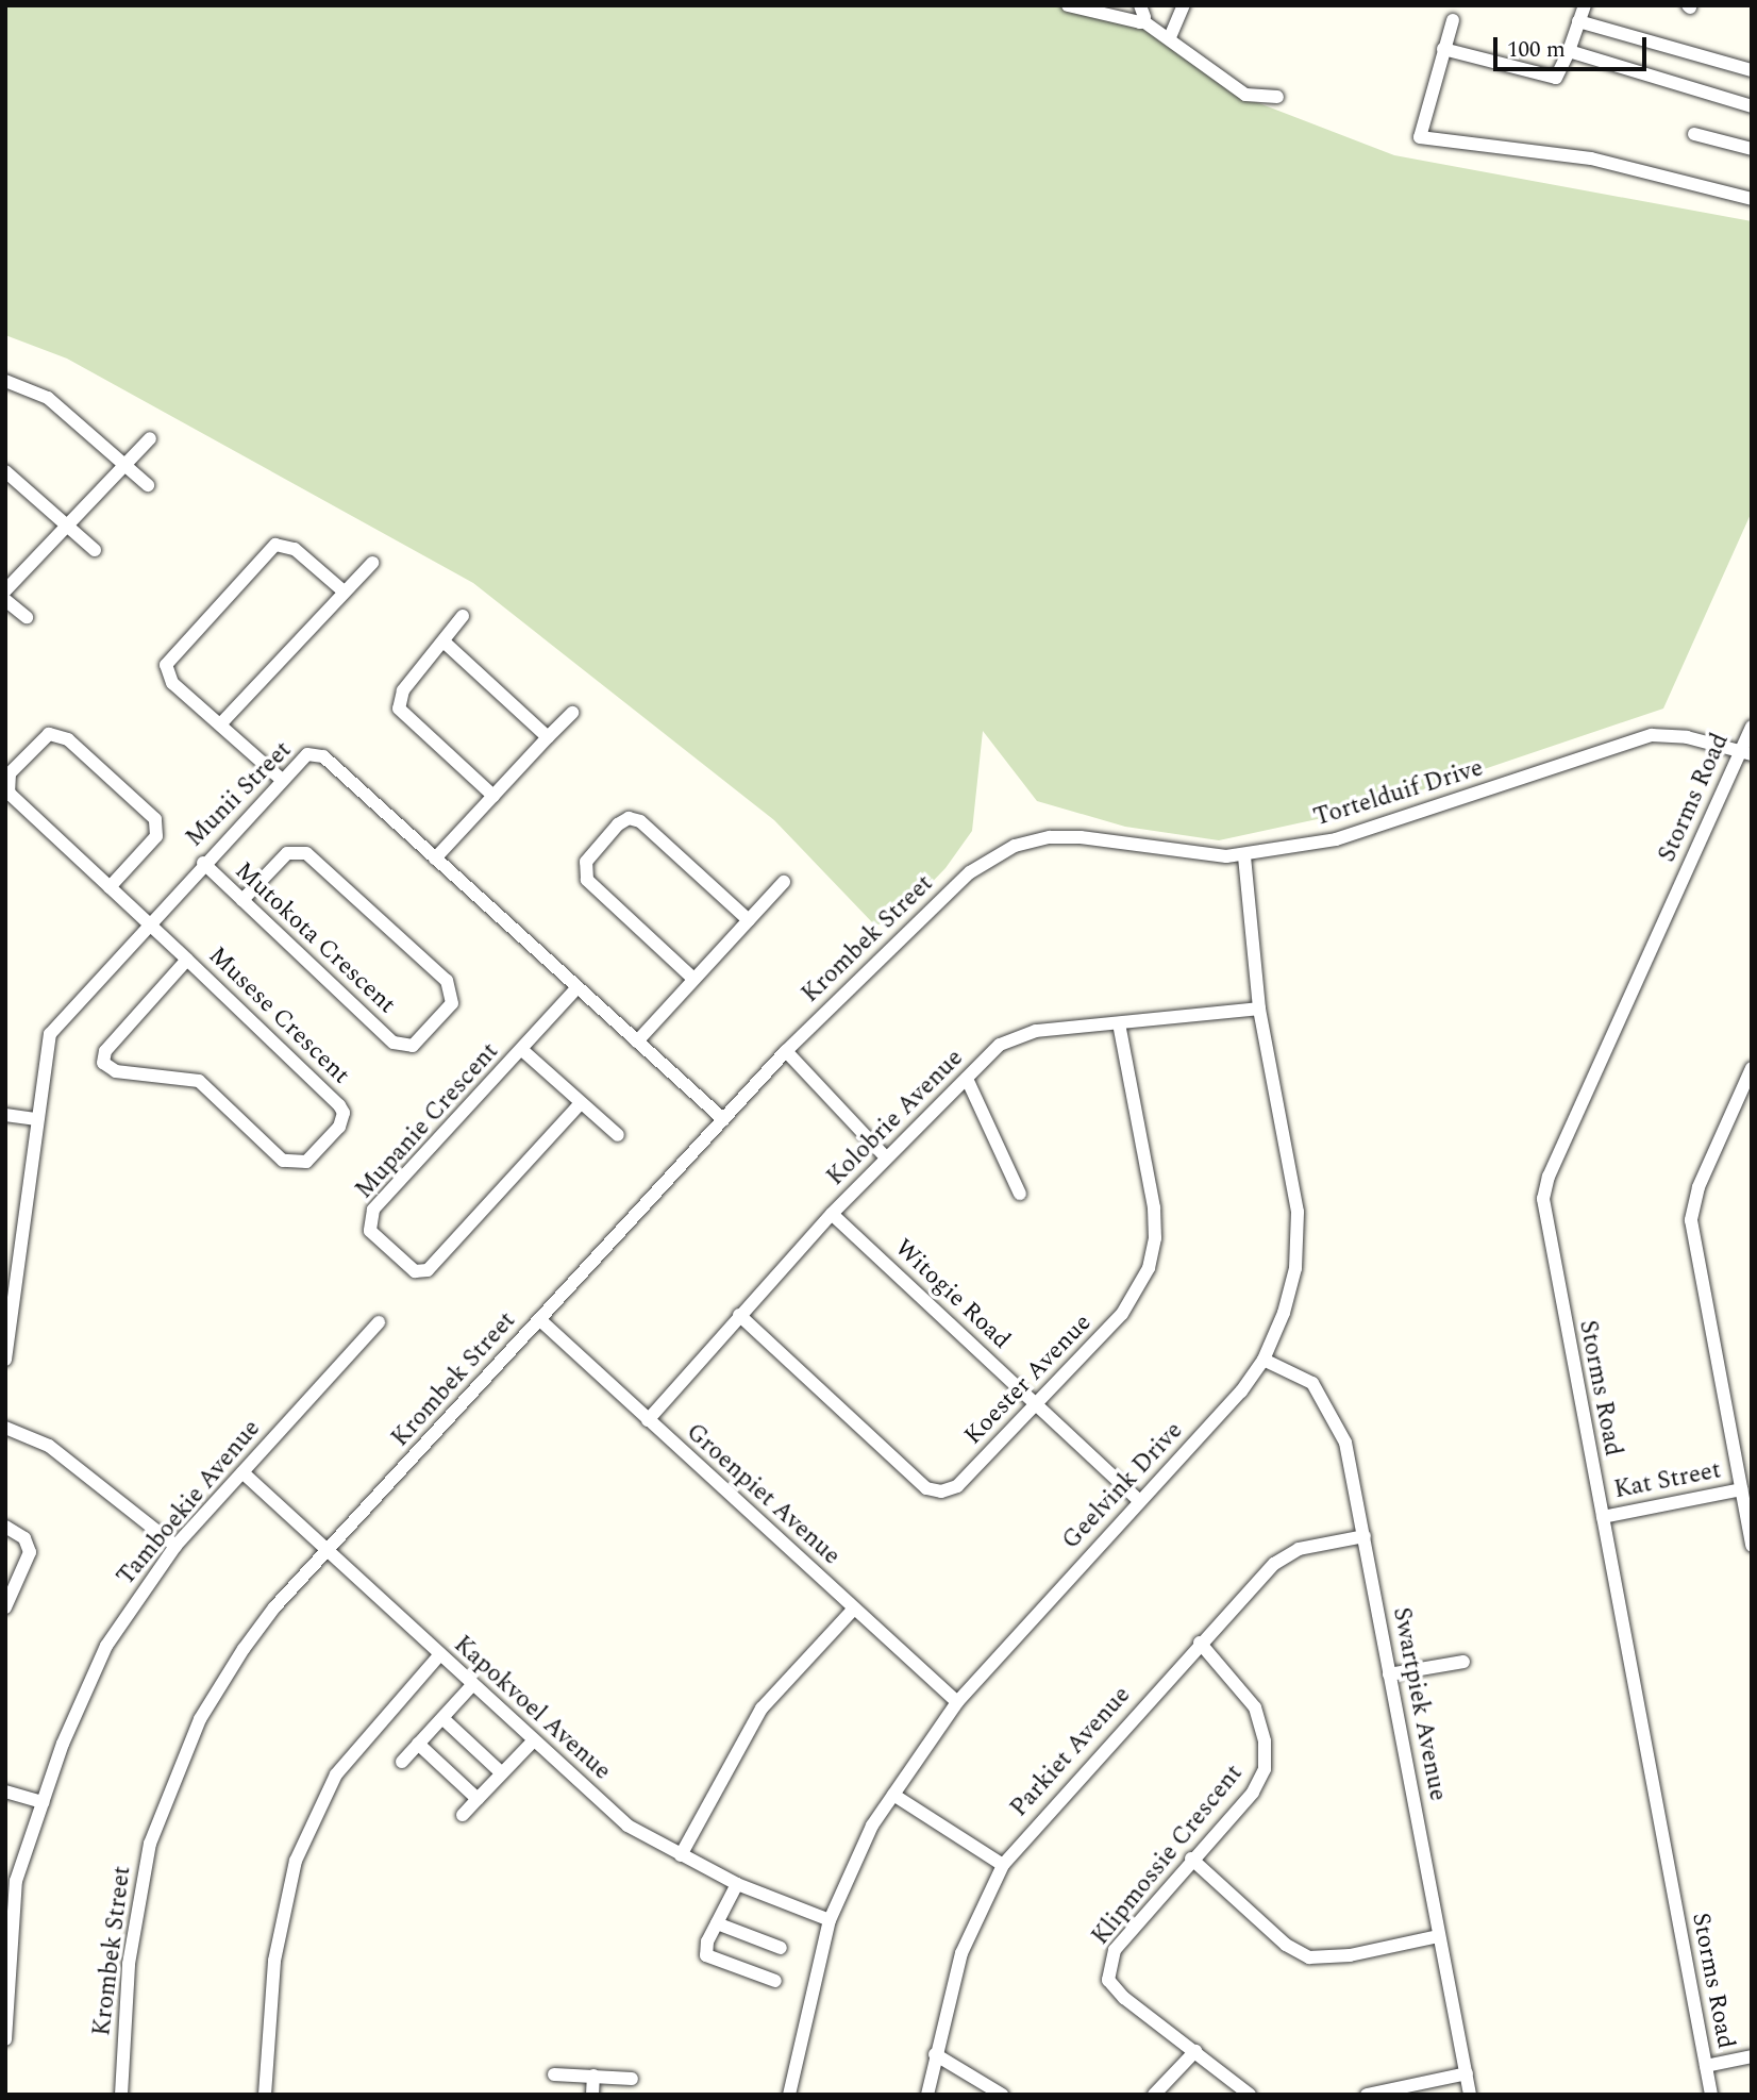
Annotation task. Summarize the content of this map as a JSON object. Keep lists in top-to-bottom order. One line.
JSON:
{"streets":{"street":["Tortelduif Drive","Munii Street","Storms Road","Mutokota Crescent","Krombek Street","Musese Crescent","Kolobrie Avenue","Mupanie Crescent","Witogie Road","Koester Avenue","Kat Street","Geelvink Drive","Groenpiet Avenue","Tamboekie Avenue","Swartpiek Avenue","Kapokvoel Avenue","Parkiet Avenue","Klipmossie Crescent"]},"crossings":[["Tortelduif Drive","Storms Road"],["Tortelduif Drive","Krombek Street"],["Tortelduif Drive","Geelvink Drive"],["Munii Street","Mutokota Crescent"],["Munii Street","Krombek Street"],["Munii Street","Musese Crescent"],["Munii Street","Mupanie Crescent"],["Storms Road","Kat Street"],["Krombek Street","Groenpiet Avenue"],["Krombek Street","Kapokvoel Avenue"],["Kolobrie Avenue","Witogie Road"],["Kolobrie Avenue","Koester Avenue"],["Kolobrie Avenue","Geelvink Drive"],["Kolobrie Avenue","Groenpiet Avenue"],["Witogie Road","Koester Avenue"],["Witogie Road","Geelvink Drive"],["Geelvink Drive","Groenpiet Avenue"],["Geelvink Drive","Swartpiek Avenue"],["Geelvink Drive","Kapokvoel Avenue"],["Tamboekie Avenue","Kapokvoel Avenue"],["Swartpiek Avenue","Parkiet Avenue"],["Parkiet Avenue","Klipmossie Crescent"]],"scale_bar":"100 m"}
